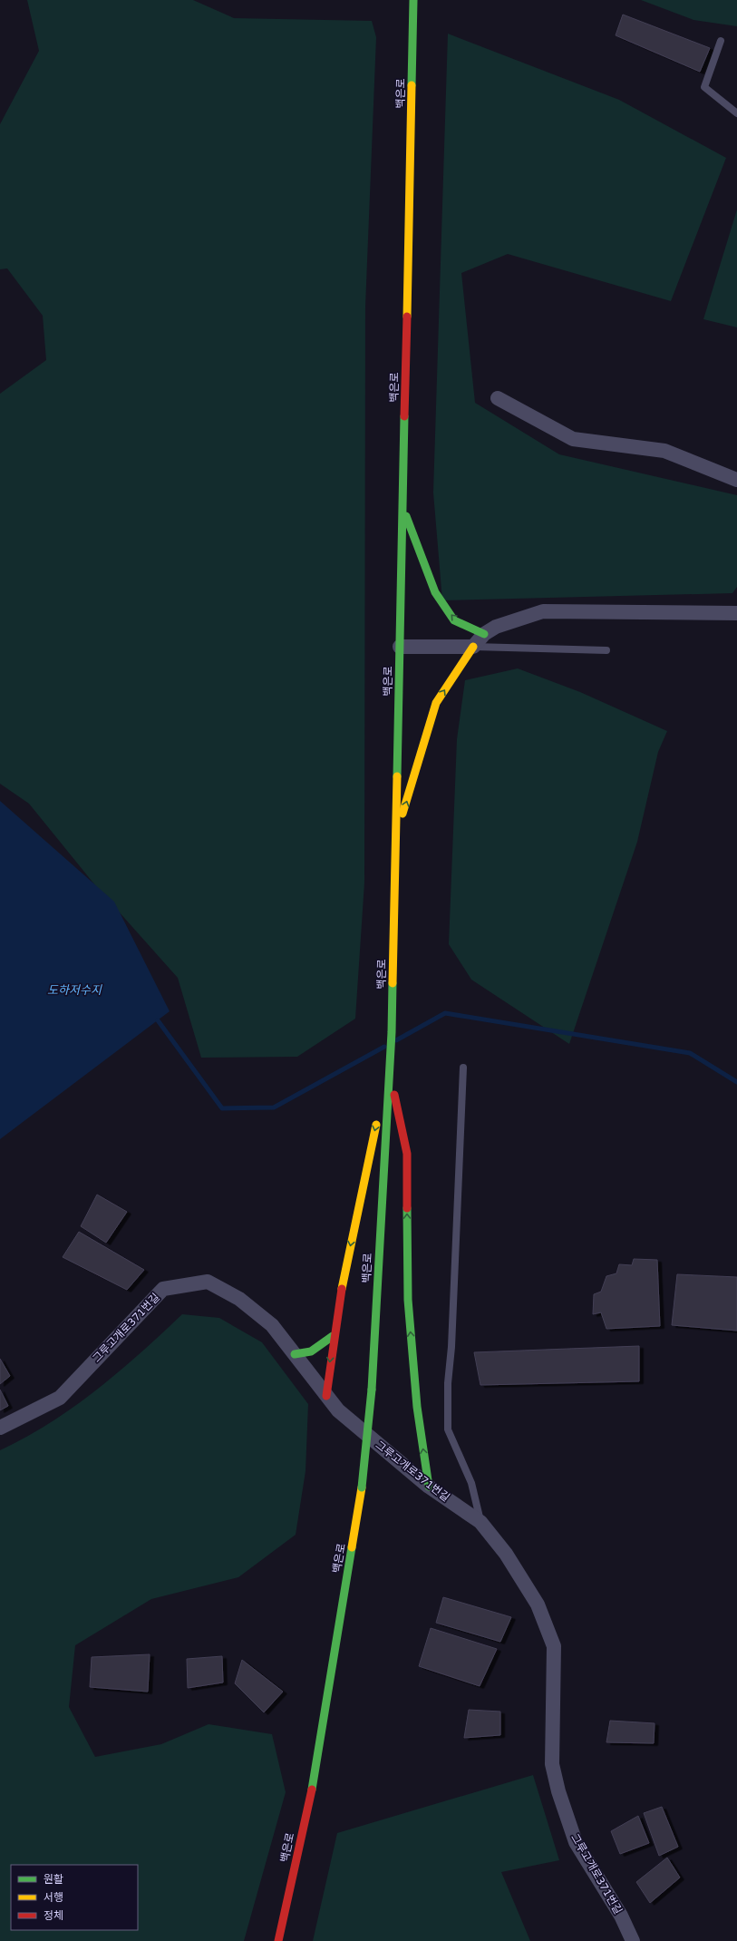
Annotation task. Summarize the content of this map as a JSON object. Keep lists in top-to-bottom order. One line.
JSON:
{"streets":{"main road":["백은로"],"street":["그루고개로371번길"]},"water":["도하저수지"],"legend":["원활","서행","정체"]}
